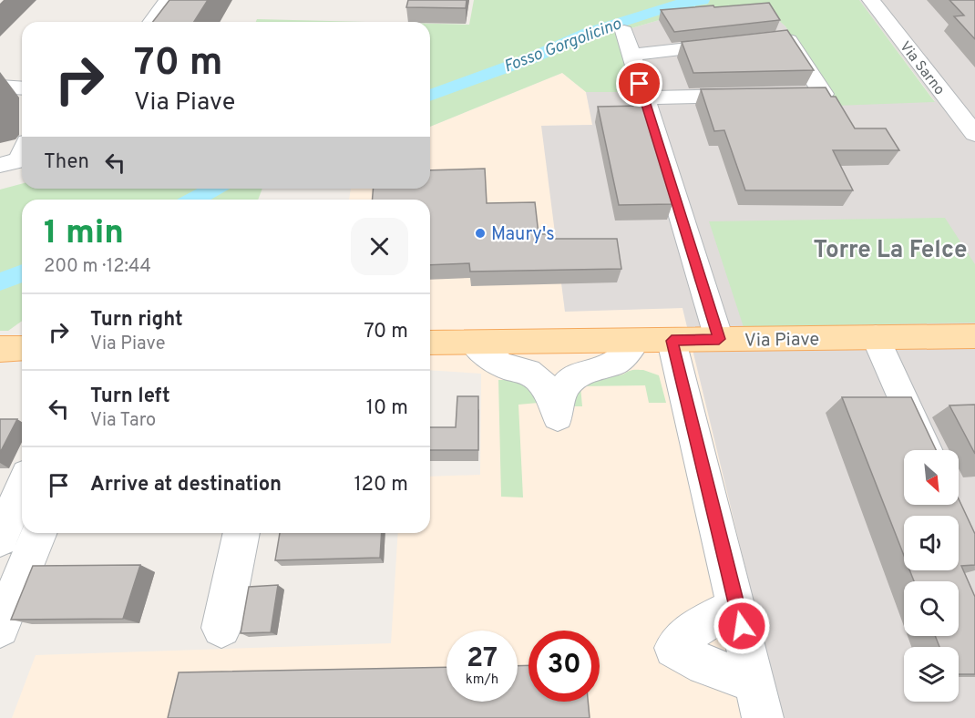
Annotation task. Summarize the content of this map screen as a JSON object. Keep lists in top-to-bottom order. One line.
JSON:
{"streets":{"main road":["Via Piave"],"street":["Via Sarno"]},"districts":["Torre La Felce"],"water":["Fosso Gorgolicino"],"places":["Maury's"],"north":"bottom right","page":{"turn":["70 m","Via Piave"],"then":"Then","heading":["1 min","200 m · 12:44"],"list":[{"name":"Turn right","note":"Via Piave","value":"70 m"},{"name":"Turn left","note":"Via Taro","value":"10 m"},{"name":"Arrive at destination","value":"120 m"}],"speed":"27 km/h","limit":"30"}}
